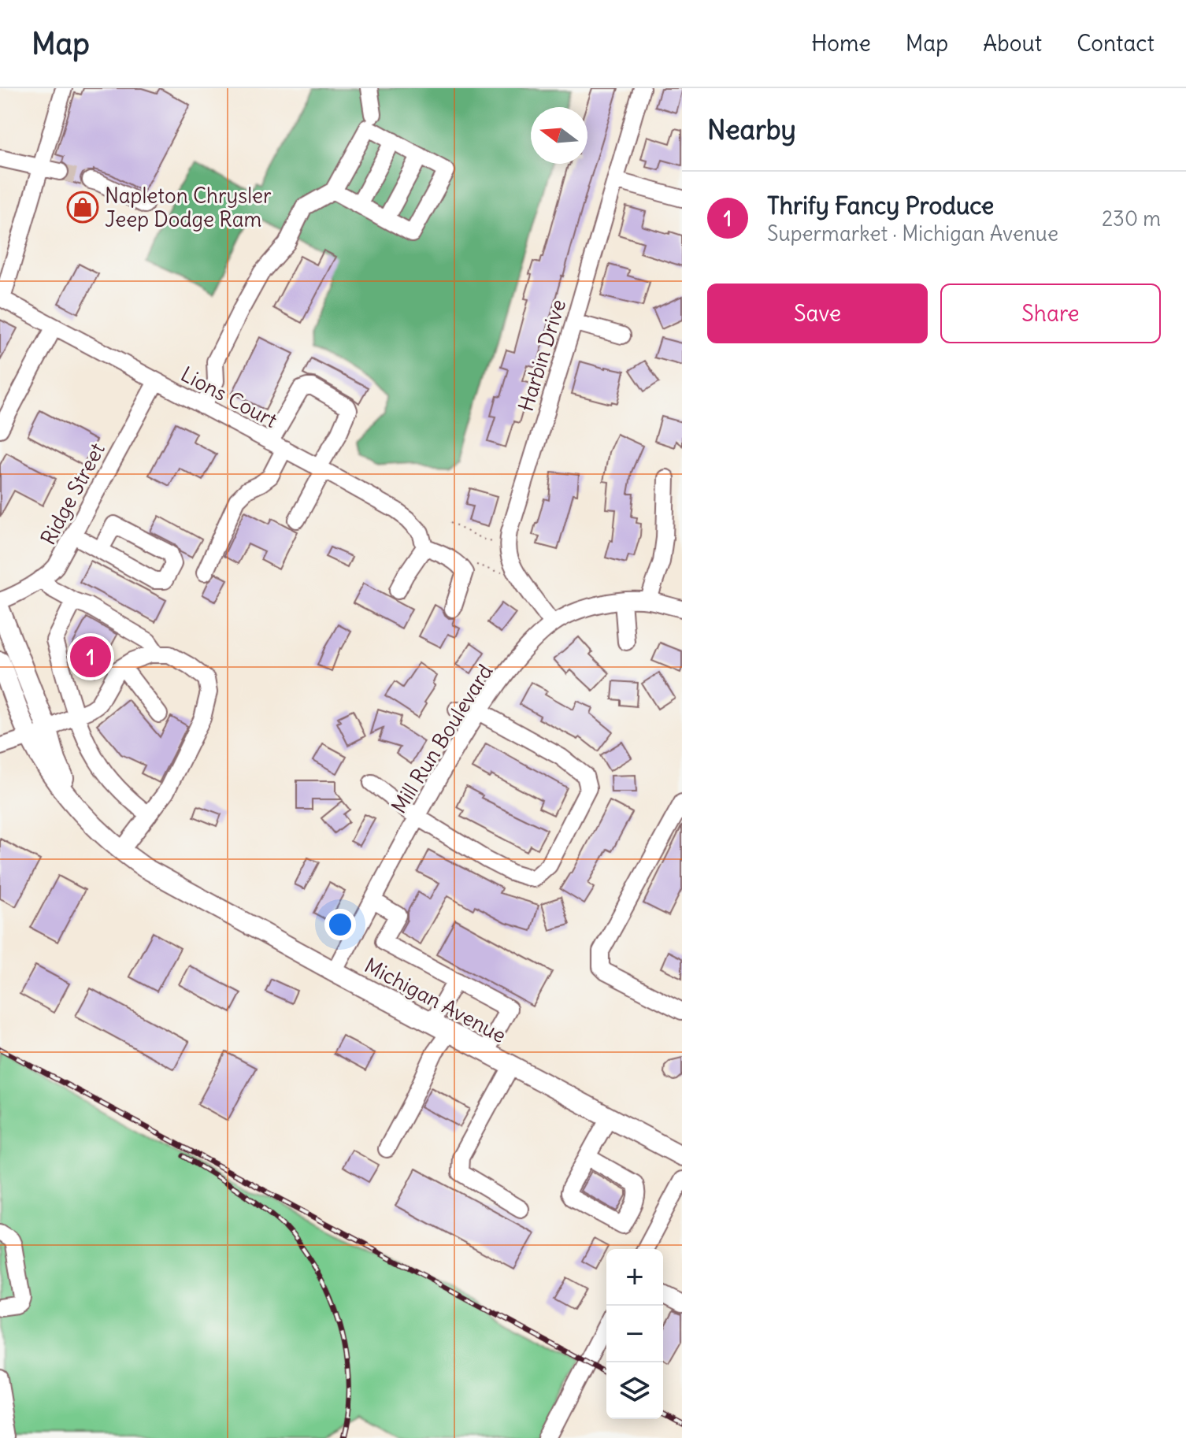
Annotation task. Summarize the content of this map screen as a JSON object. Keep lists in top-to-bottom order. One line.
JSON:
{"streets":{"main road":["Michigan Avenue"],"street":["Harbin Drive","Lions Court","Ridge Street","Mill Run Boulevard"]},"crossings":[["Harbin Drive","Mill Run Boulevard"],["Lions Court","Ridge Street"],["Mill Run Boulevard","Michigan Avenue"]],"places":{"shop":["Napleton Chrysler Jeep Dodge Ram"]},"north":"left","page":{"header":"Map","nav":["Home","Map","About","Contact"],"heading":"Nearby","list":[{"mark":"1","name":"Thrify Fancy Produce","note":"Supermarket · Michigan Avenue","value":"230 m"}],"buttons":["Save","Share"],"pins":"1","map_buttons":["+","−"]}}
